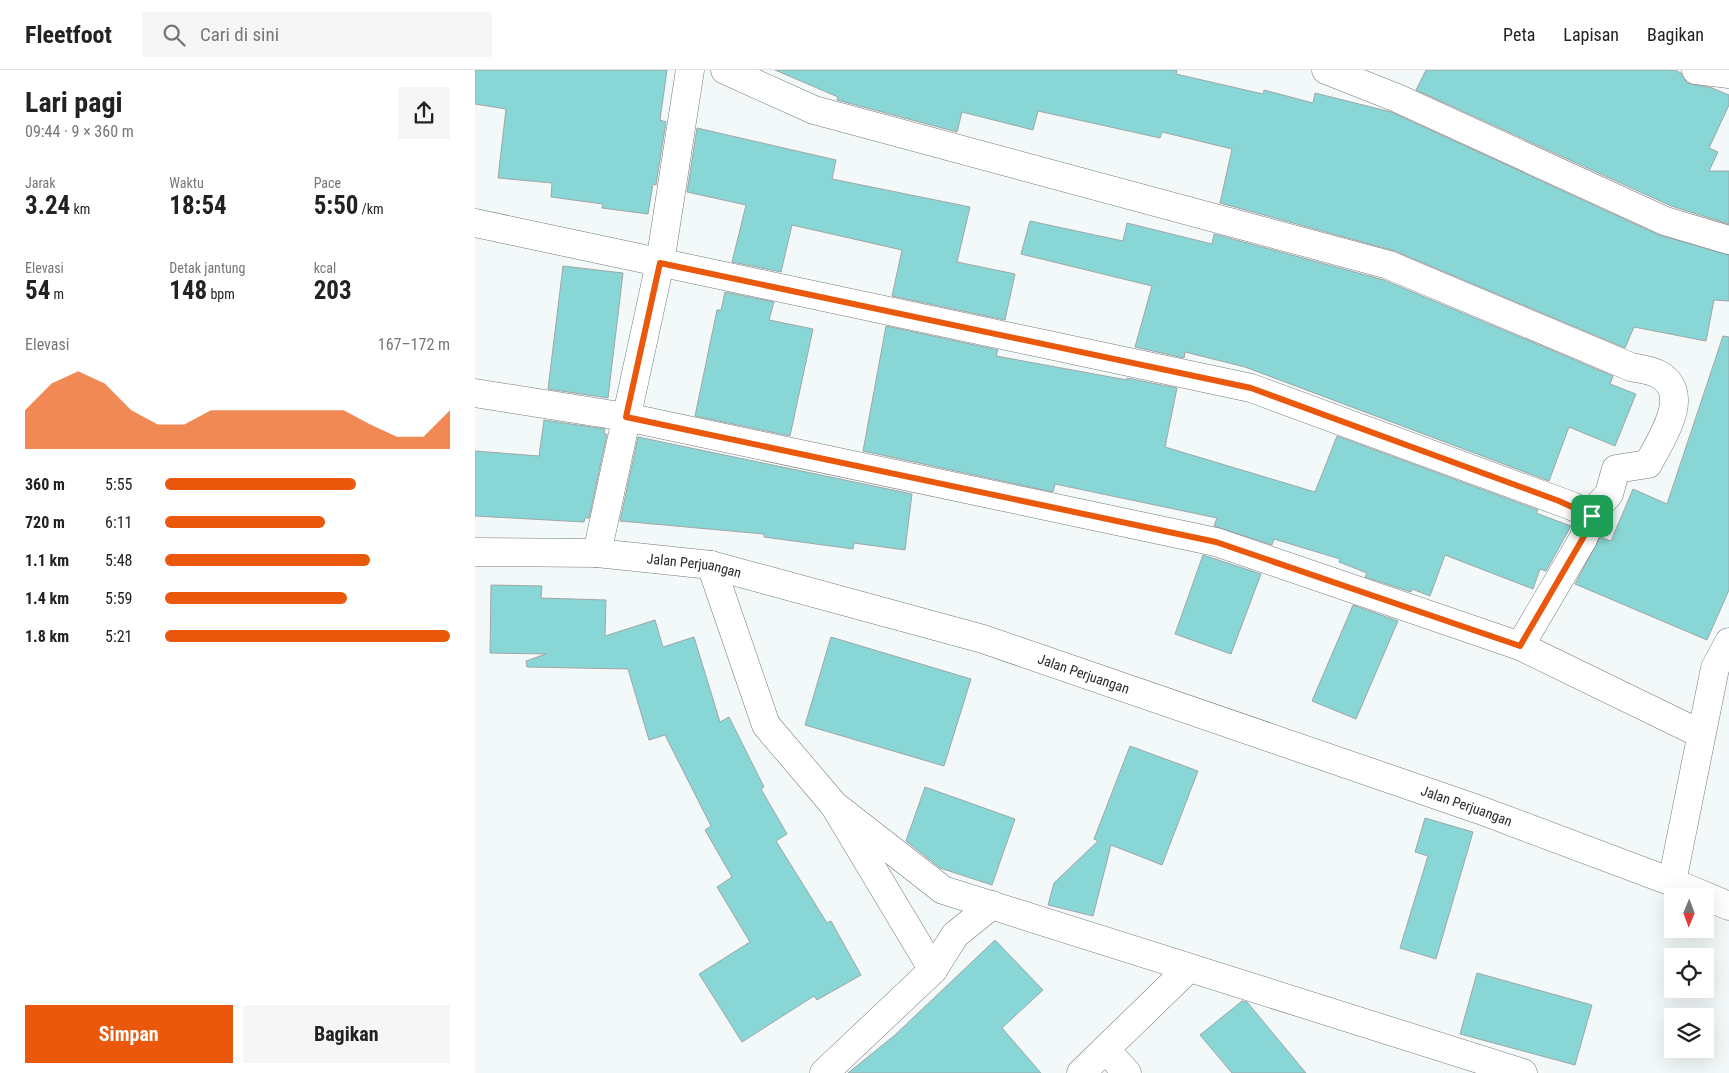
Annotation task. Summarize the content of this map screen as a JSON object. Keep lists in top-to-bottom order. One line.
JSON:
{"streets":{"street":["Jalan Perjuangan"]},"north":"bottom","page":{"header":"Fleetfoot","search":"Cari di sini","nav":["Peta","Lapisan","Bagikan"],"heading":["Lari pagi","09:44 · 9 × 360 m"],"stats":[["Jarak","3.24 km"],["Waktu","18:54"],["Pace","5:50 /km"],["Elevasi","54 m"],["Detak jantung","148 bpm"],["kcal","203"]],"chart":["Elevasi","167–172 m"],"list":[{"name":"360 m","note":"5:55"},{"name":"720 m","note":"6:11"},{"name":"1.1 km","note":"5:48"},{"name":"1.4 km","note":"5:59"},{"name":"1.8 km","note":"5:21"}],"buttons":["Simpan","Bagikan"]}}
